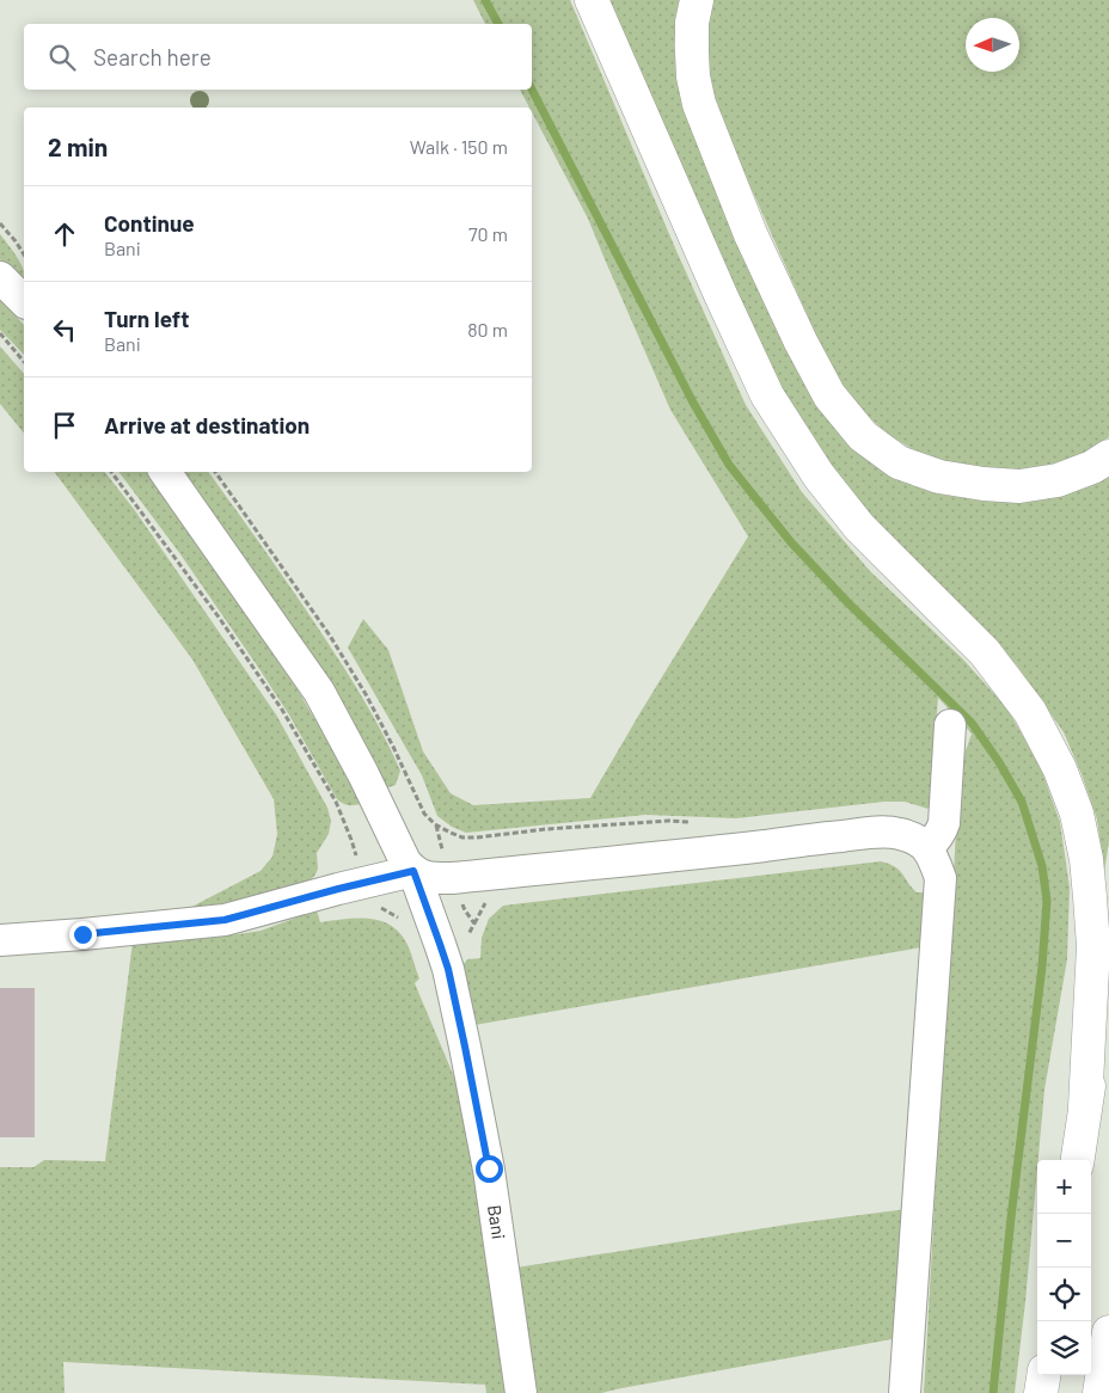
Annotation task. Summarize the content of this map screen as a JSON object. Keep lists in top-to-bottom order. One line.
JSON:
{"streets":{"street":["Bani"]},"north":"left","page":{"search":"Search here","heading":["2 min","Walk · 150 m"],"list":[["Continue","Bani","70 m"],["Turn left","Bani","80 m"],"Arrive at destination"],"map_buttons":["+","−"]}}
